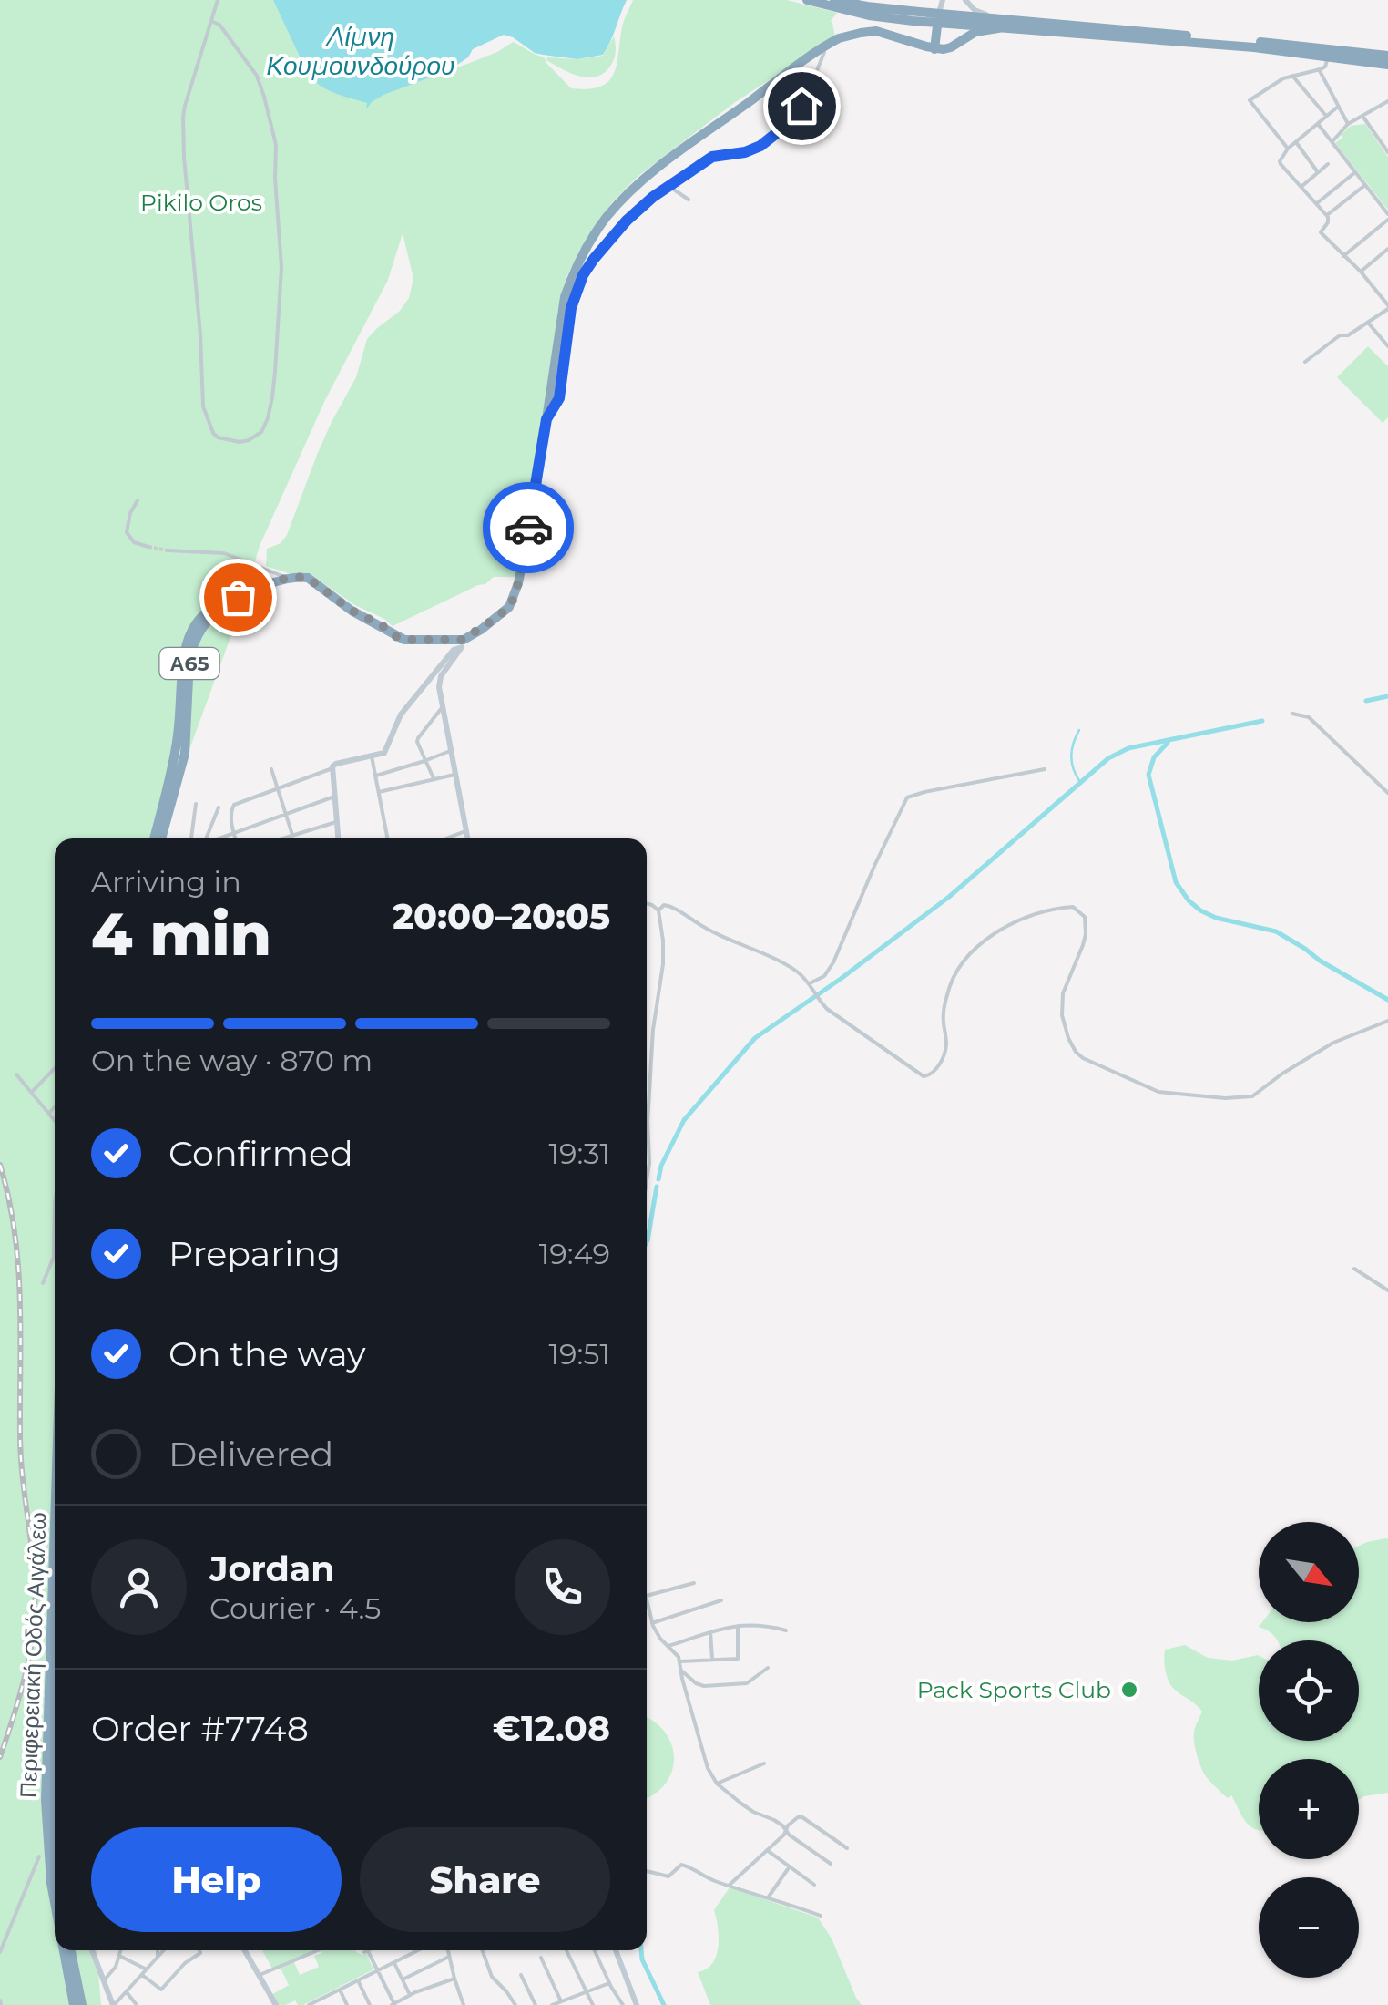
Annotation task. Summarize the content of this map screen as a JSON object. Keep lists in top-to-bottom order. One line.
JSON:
{"streets":{"highway":["Α65","Περιφερειακή Οδός Αιγάλεω"]},"water":["Λίμνη Κουμουνδούρου"],"parks":["Pikilo Oros"],"places":["Pack Sports Club"],"north":"bottom right","page":{"heading":["4 min","Arriving in","20:00–20:05"],"panel":["Jordan","Courier · 4.5","Order #7748","€12.08"],"bar":"On the way · 870 m","list":[["Confirmed","19:31"],["Preparing","19:49"],["On the way","19:51"],"Delivered"],"map_buttons":["+","−"],"buttons":["Help","Share"]}}
